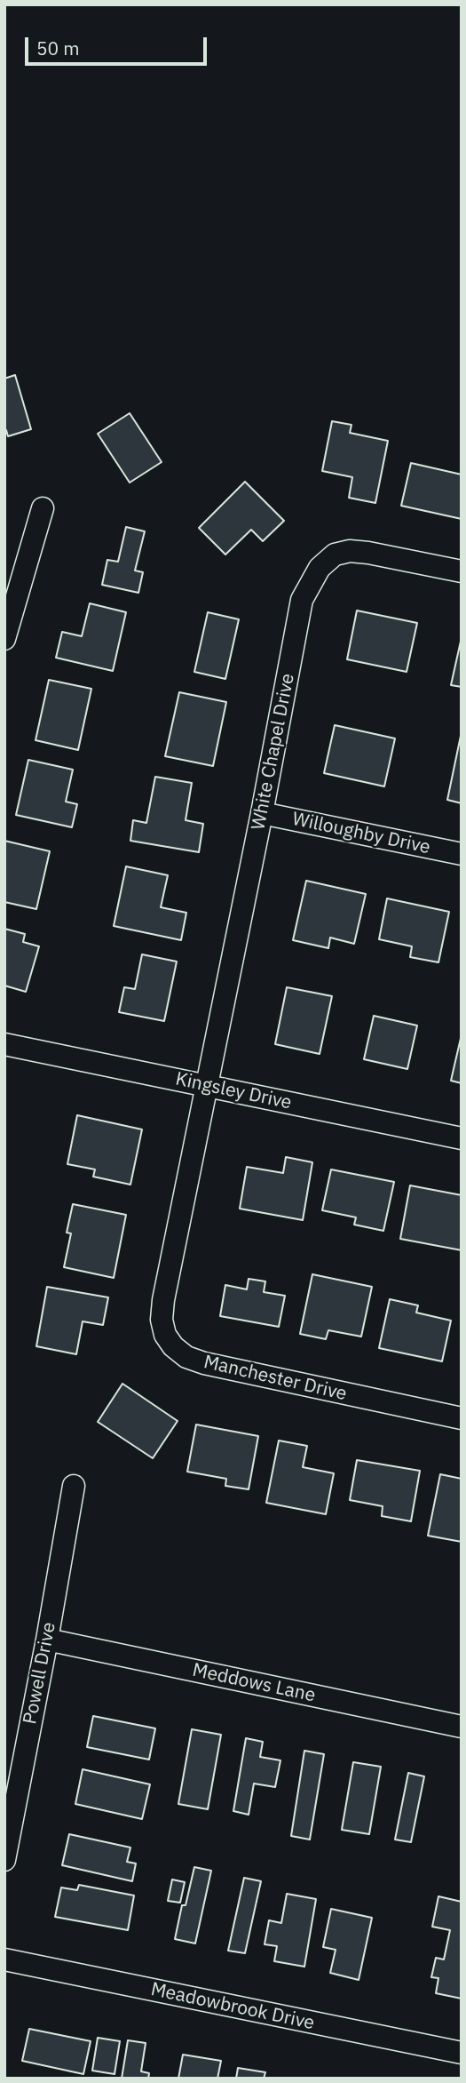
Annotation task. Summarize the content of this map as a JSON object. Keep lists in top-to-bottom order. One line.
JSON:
{"streets":{"street":["White Chapel Drive","Willoughby Drive","Kingsley Drive","Manchester Drive","Powell Drive","Meddows Lane","Meadowbrook Drive"]},"crossings":[["White Chapel Drive","Willoughby Drive"],["White Chapel Drive","Kingsley Drive"],["White Chapel Drive","Manchester Drive"],["Kingsley Drive","Manchester Drive"],["Powell Drive","Meddows Lane"]],"scale_bar":"50 m"}
